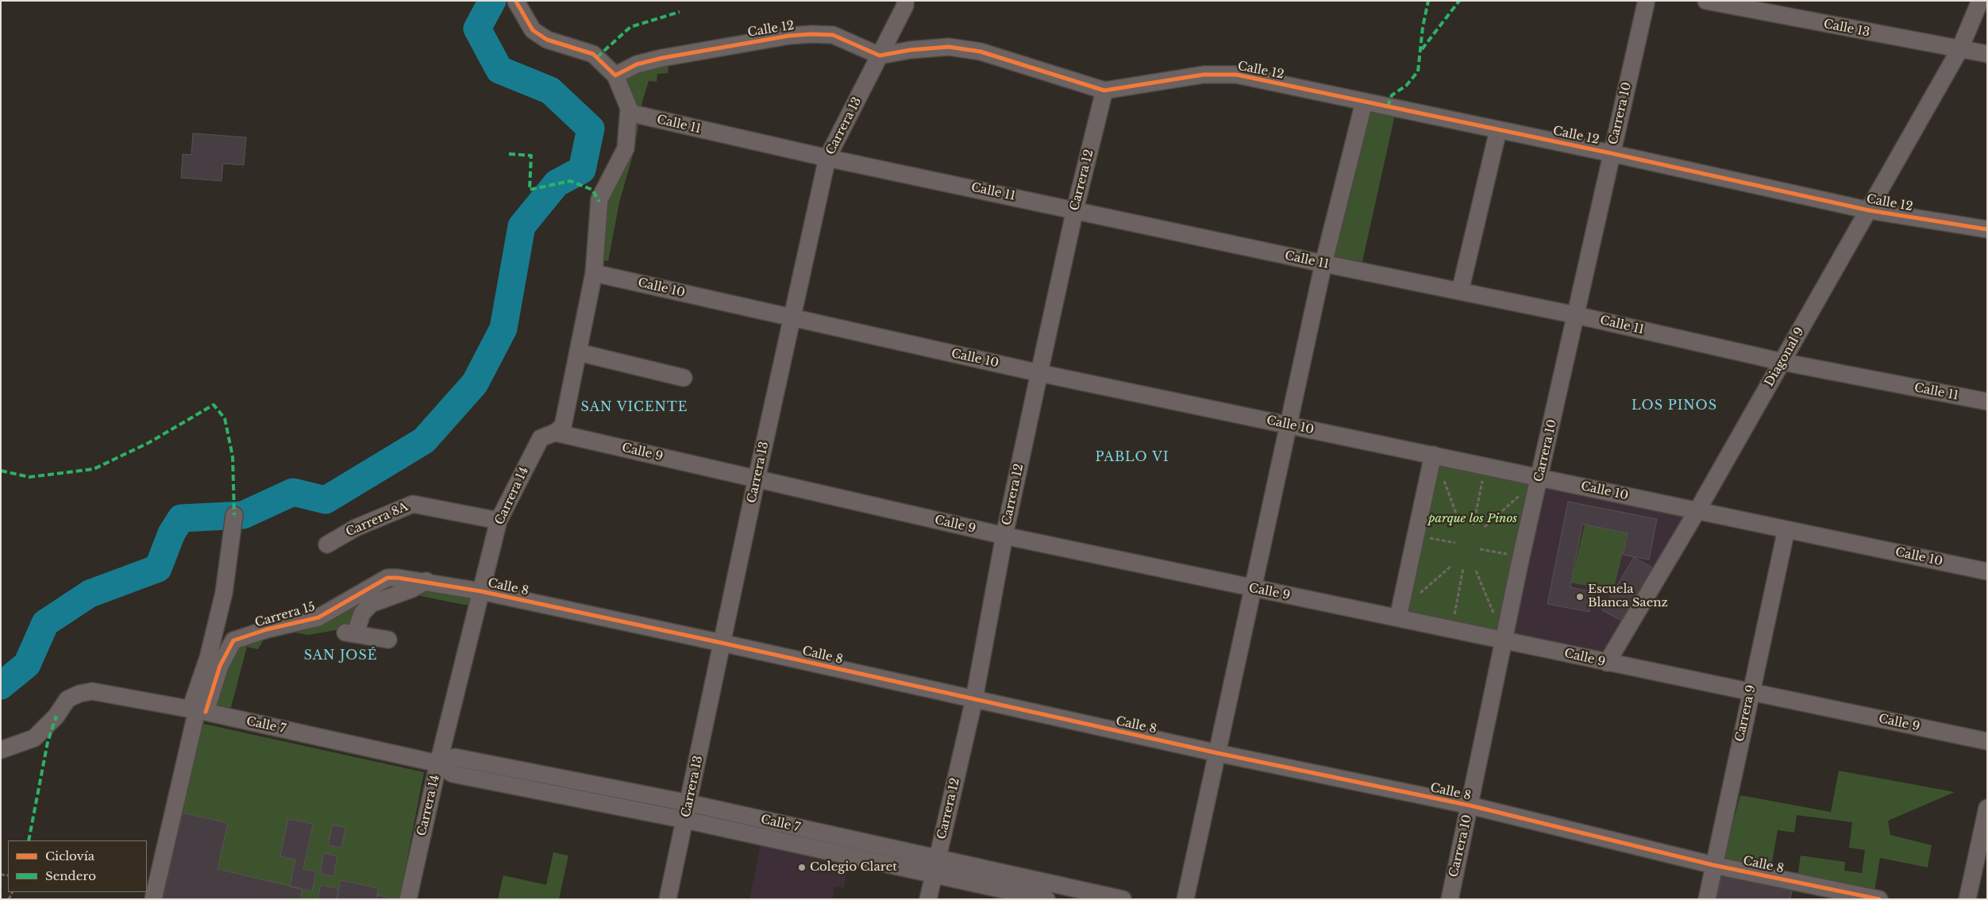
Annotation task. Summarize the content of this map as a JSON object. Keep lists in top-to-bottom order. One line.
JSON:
{"streets":{"street":["Calle 13","Calle 12","Carrera 10","Calle 11","Carrera 13","Carrera 12","Calle 10","Diagonal 9","Calle 9","Carrera 14","Carrera 8A","Calle 8","Carrera 15","Carrera 9","Calle 7"]},"crossings":[["Calle 13","Diagonal 9"],["Calle 12","Carrera 10"],["Calle 12","Carrera 13"],["Calle 12","Carrera 12"],["Calle 12","Diagonal 9"],["Carrera 10","Calle 11"],["Carrera 10","Calle 10"],["Carrera 10","Calle 9"],["Carrera 10","Calle 8"],["Calle 11","Carrera 13"],["Calle 11","Carrera 12"],["Calle 11","Diagonal 9"],["Calle 11","Carrera 14"],["Carrera 13","Calle 10"],["Carrera 13","Calle 9"],["Carrera 13","Calle 8"],["Carrera 13","Calle 7"],["Carrera 12","Calle 10"],["Carrera 12","Calle 9"],["Carrera 12","Calle 8"],["Carrera 12","Calle 7"],["Calle 10","Diagonal 9"],["Calle 10","Carrera 14"],["Calle 10","Carrera 9"],["Diagonal 9","Calle 9"],["Calle 9","Carrera 14"],["Calle 9","Carrera 9"],["Carrera 14","Carrera 8A"],["Carrera 14","Calle 8"],["Carrera 14","Calle 7"],["Calle 8","Carrera 15"],["Calle 8","Carrera 9"],["Carrera 15","Calle 7"]],"districts":["LOS PINOS","SAN VICENTE","PABLO VI","SAN JOSÉ"],"parks":["parque los Pinos"],"places":["Escuela Blanca Saenz","Colegio Claret"],"legend":["Ciclovía","Sendero"]}
